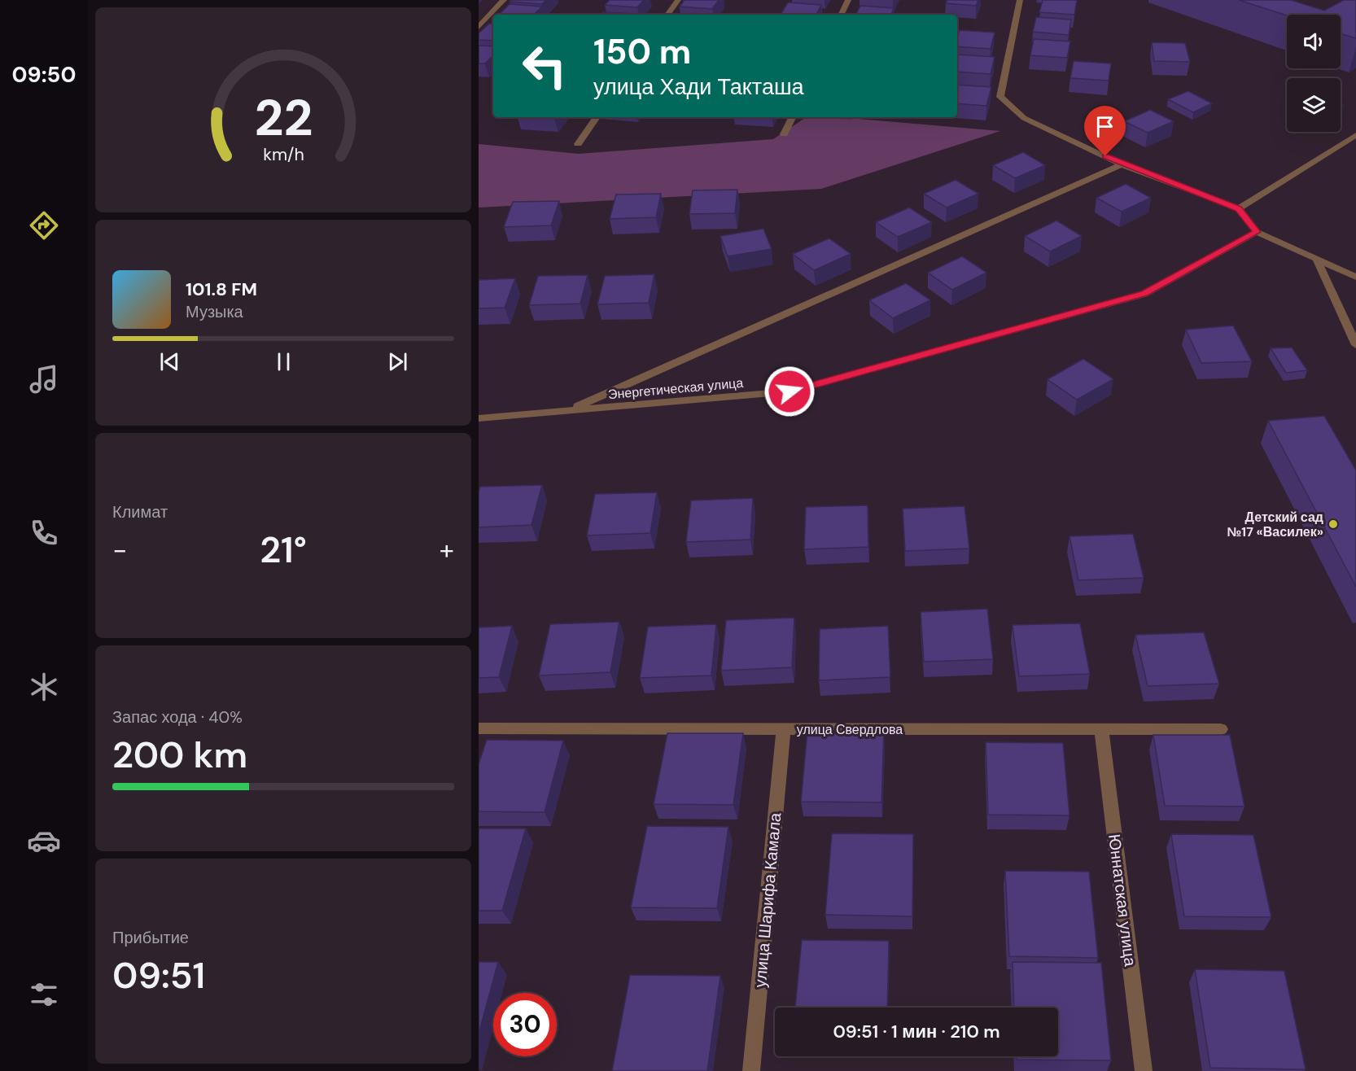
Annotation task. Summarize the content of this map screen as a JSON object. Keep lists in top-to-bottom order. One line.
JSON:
{"streets":{"street":["Энергетическая улица","улица Свердлова","улица Шарифа Камала","Юннатская улица"]},"crossings":[["улица Свердлова","улица Шарифа Камала"],["улица Свердлова","Юннатская улица"]],"places":["Детский сад №17 «Василек»"],"page":{"tabs":"09:50","turn":["150 m","улица Хади Такташа"],"song":["101.8 FM","Музыка"],"tile":["Климат",["Запас хода · 40%","200 km"],["Прибытие","09:51"]],"heat":["−","21°","+"],"limit":"30","trip":"09:51 · 1 мин · 210 m","gauge":["22","km/h"]}}
